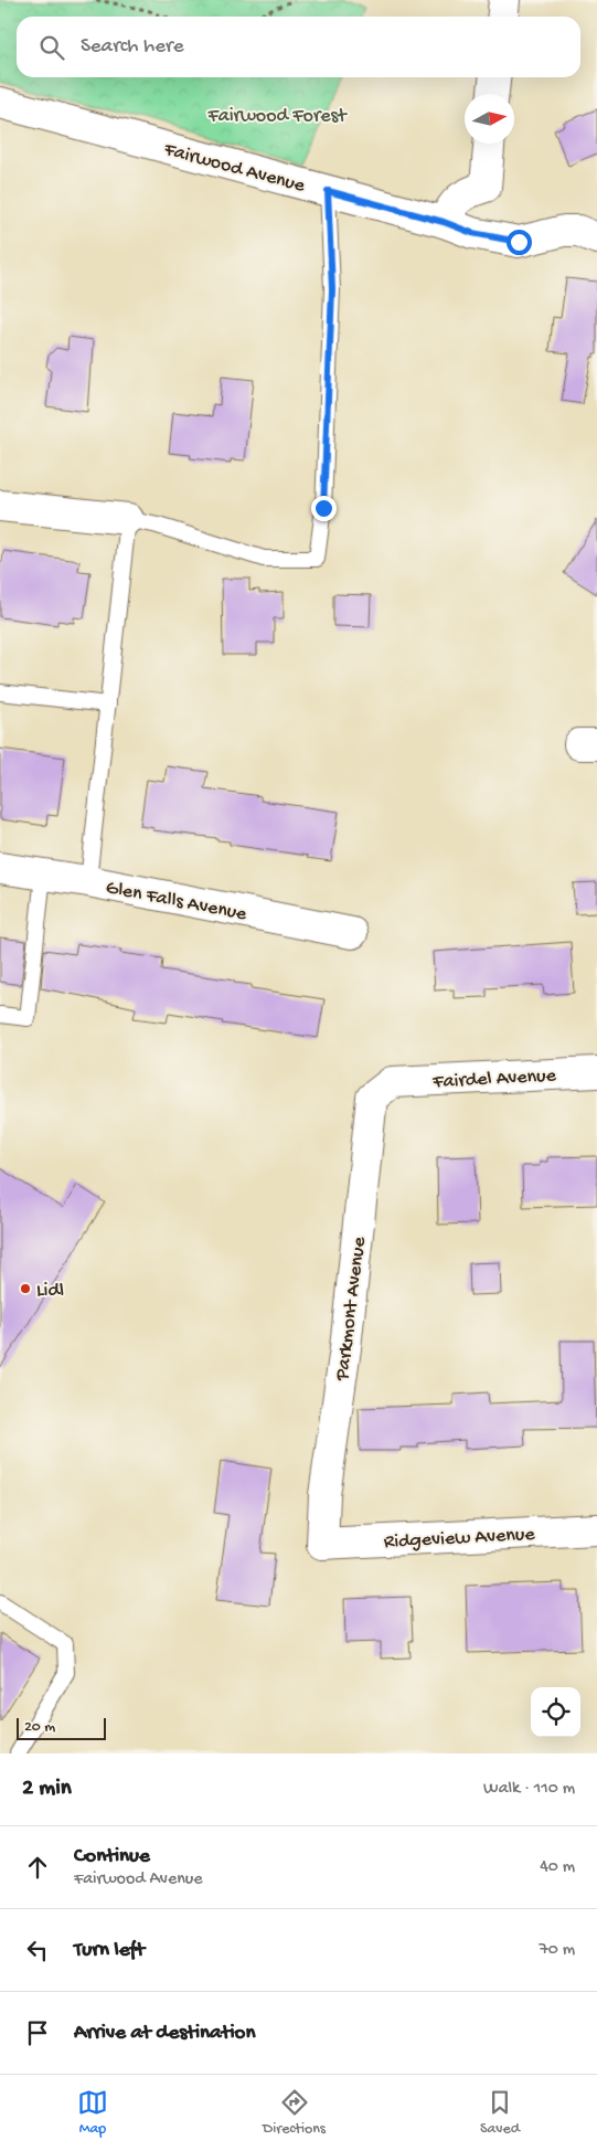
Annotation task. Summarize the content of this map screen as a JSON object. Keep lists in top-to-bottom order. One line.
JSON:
{"streets":{"street":["Fairwood Avenue","Glen Falls Avenue","Fairdel Avenue","Parkmont Avenue","Ridgeview Avenue"]},"crossings":[["Fairdel Avenue","Parkmont Avenue"],["Parkmont Avenue","Ridgeview Avenue"]],"parks":["Fairwood Forest"],"places":["Lidl"],"scale_bar":"20 m","north":"right","page":{"search":"Search here","scale":"20 m","heading":["2 min","Walk · 110 m"],"list":[["Continue","Fairwood Avenue","40 m"],["Turn left","70 m"],"Arrive at destination"],"nav":["Map","Directions","Saved"]}}
